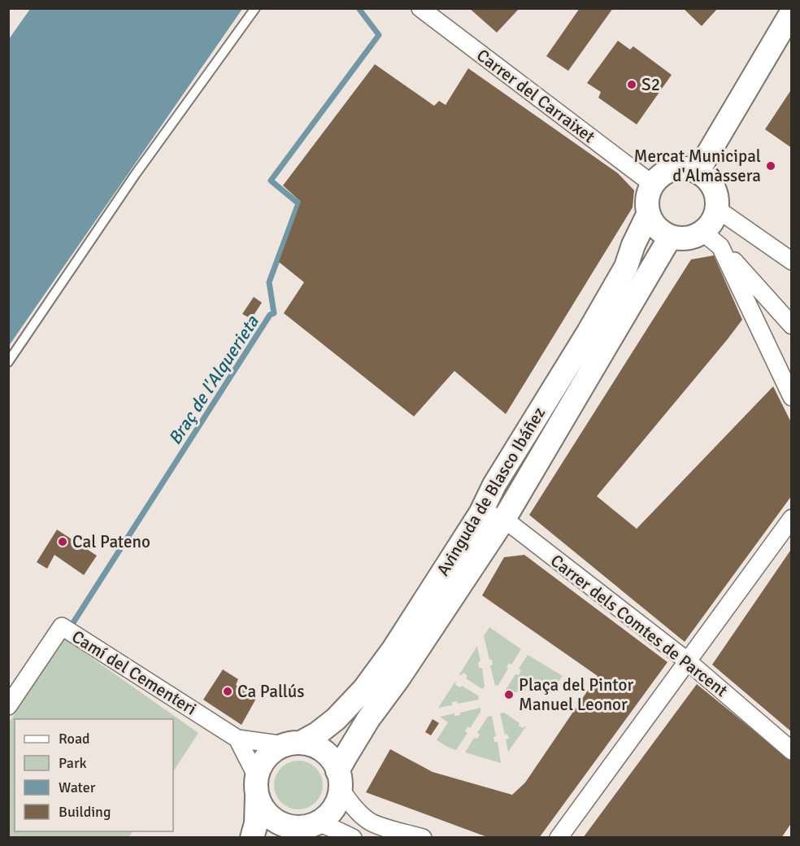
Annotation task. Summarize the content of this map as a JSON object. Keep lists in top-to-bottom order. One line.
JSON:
{"streets":{"main road":["Avinguda de Blasco Ibáñez"],"street":["Carrer del Carraixet","Carrer dels Comtes de Parcent","Camí del Cementeri"]},"crossings":[["Carrer del Carraixet","Avinguda de Blasco Ibáñez"],["Avinguda de Blasco Ibáñez","Carrer dels Comtes de Parcent"]],"water":["Braç de l'Alquerieta"],"places":["S2","Mercat Municipal d'Almàssera","Cal Pateno","Ca Pallús","Plaça del Pintor Manuel Leonor"],"legend":["Road","Park","Water","Building"]}
